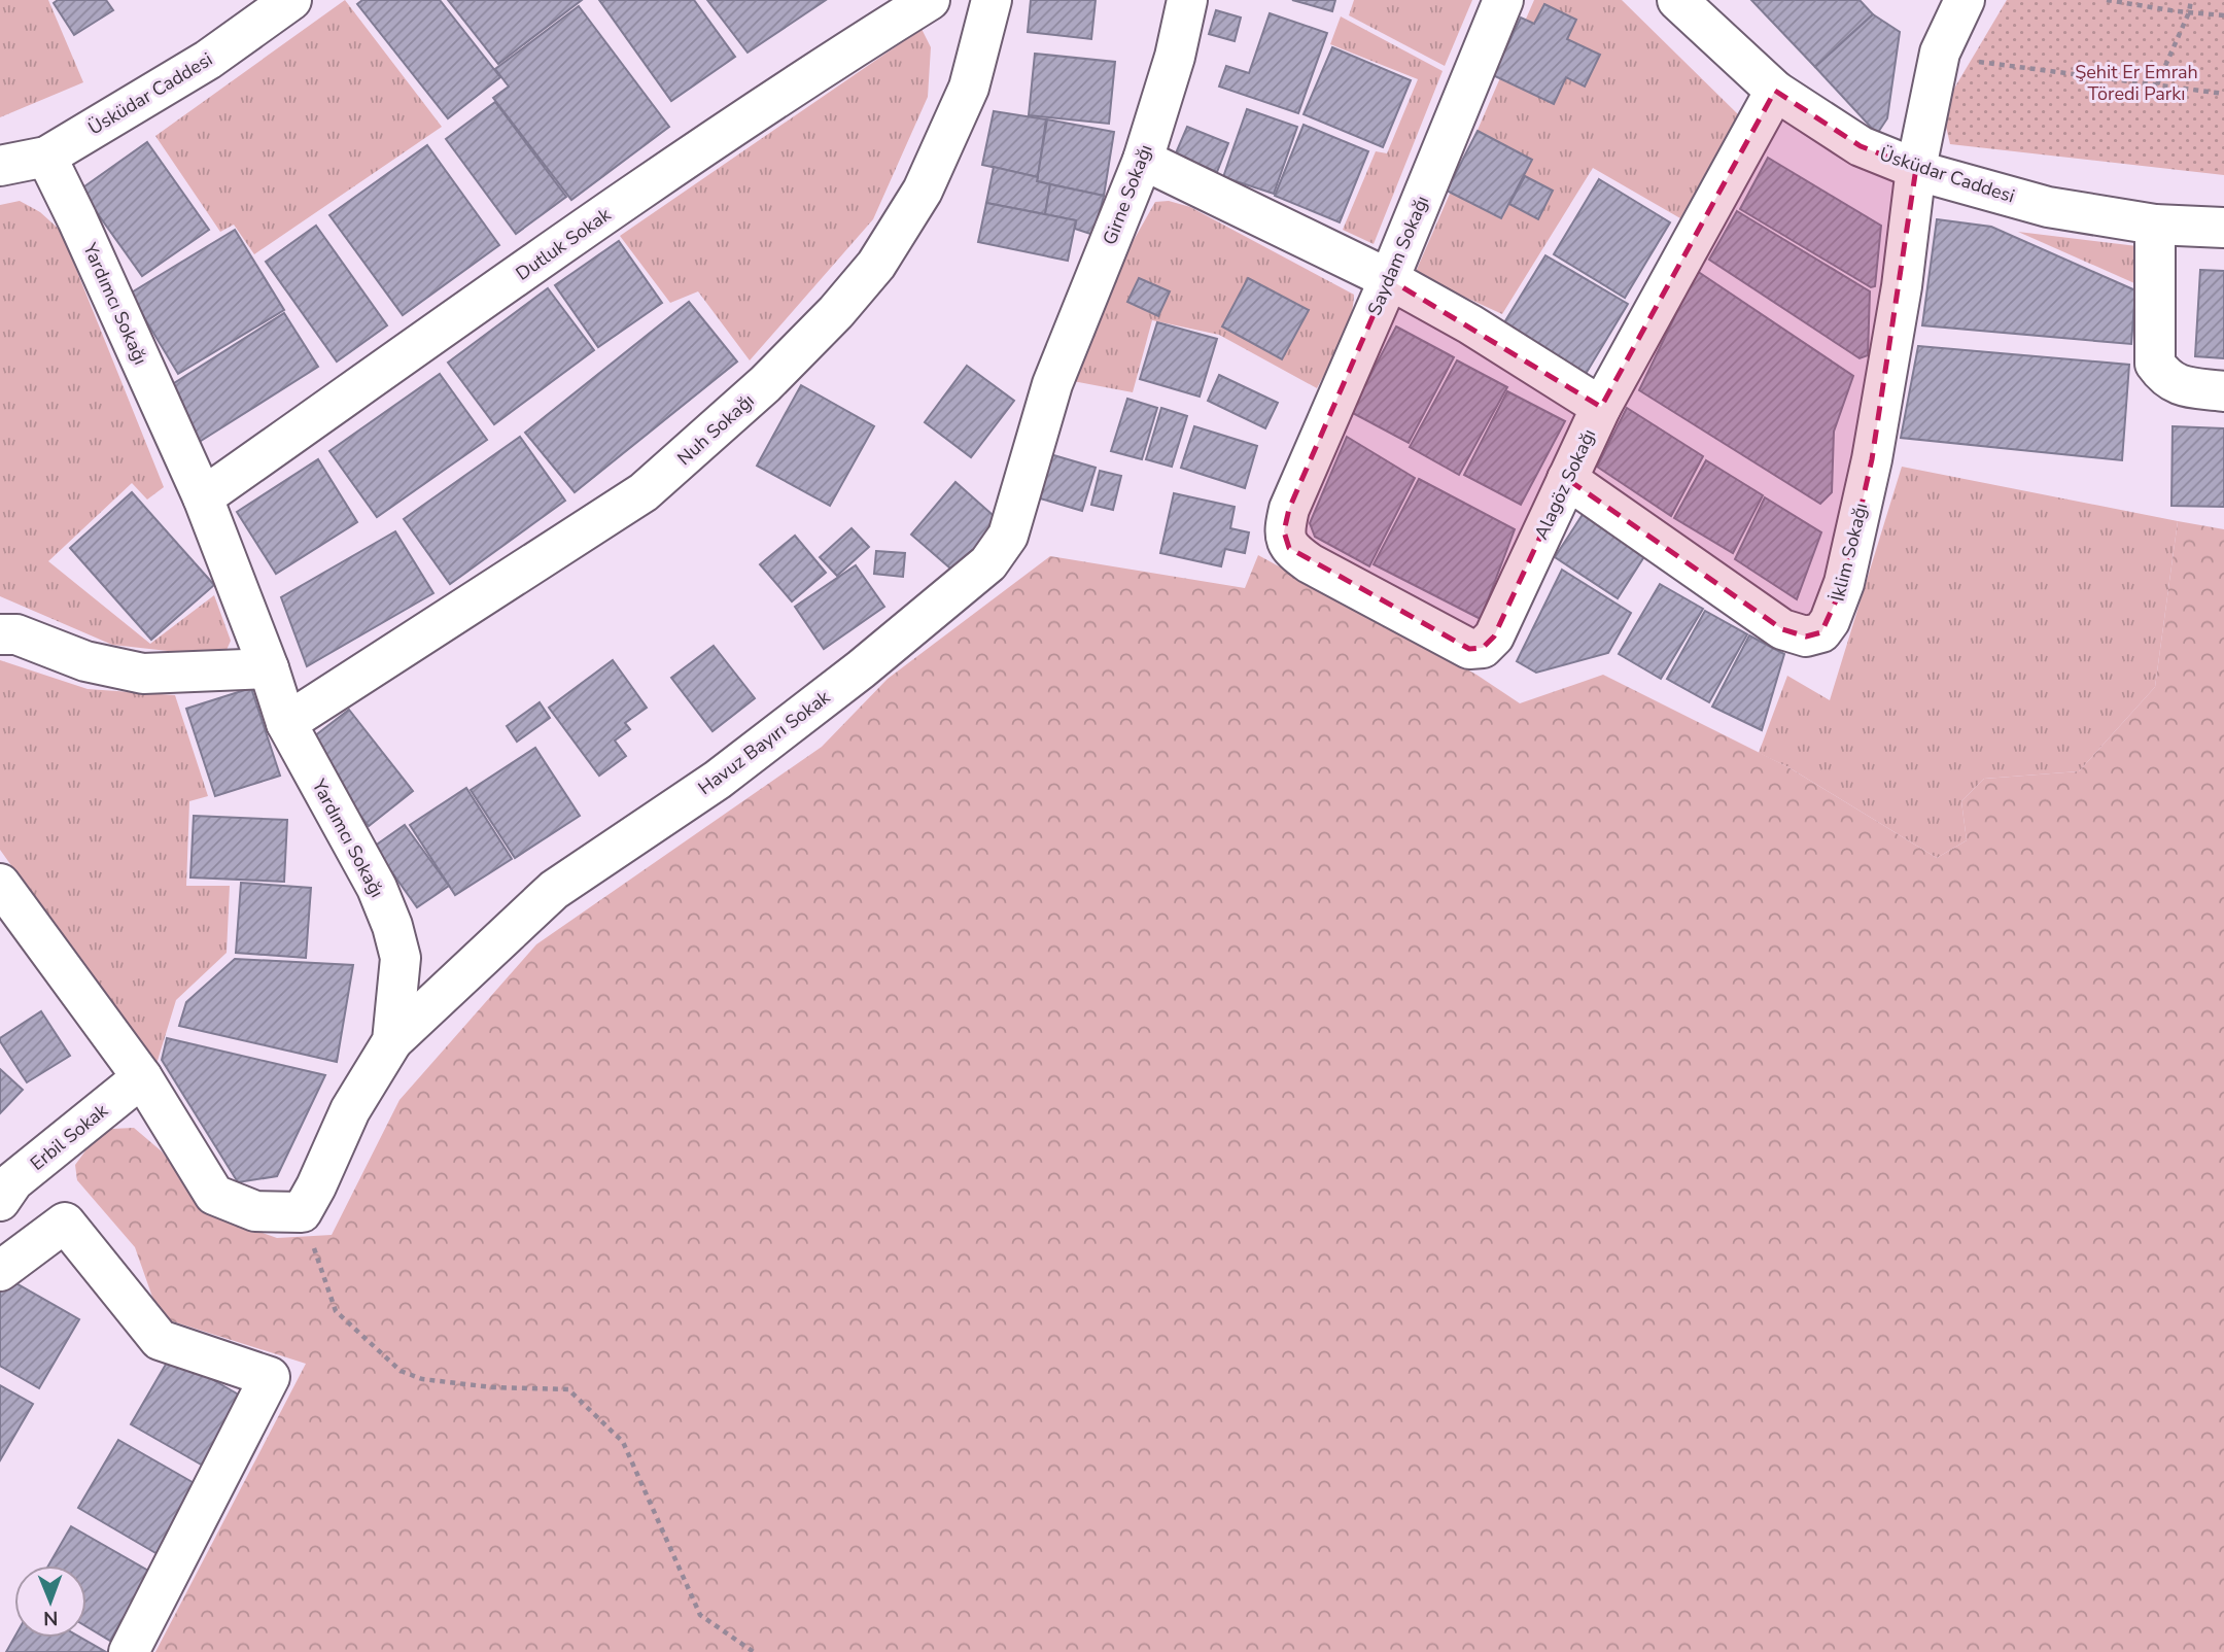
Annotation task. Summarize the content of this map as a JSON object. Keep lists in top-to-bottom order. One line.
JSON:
{"streets":{"street":["Üsküdar Caddesi","Girne Sokağı","Dutluk Sokak","Saydam Sokağı","Yardımcı Sokağı","Nuh Sokağı","Alagöz Sokağı","İklim Sokağı","Havuz Bayırı Sokak","Erbil Sokak"]},"crossings":[["Üsküdar Caddesi","Yardımcı Sokağı"],["Üsküdar Caddesi","Alagöz Sokağı"],["Üsküdar Caddesi","İklim Sokağı"],["Girne Sokağı","Havuz Bayırı Sokak"],["Dutluk Sokak","Yardımcı Sokağı"],["Saydam Sokağı","Alagöz Sokağı"],["Yardımcı Sokağı","Nuh Sokağı"],["Yardımcı Sokağı","Havuz Bayırı Sokak"],["Alagöz Sokağı","İklim Sokağı"]],"parks":["Şehit Er Emrah Töredi Parkı"],"north":"bottom"}
